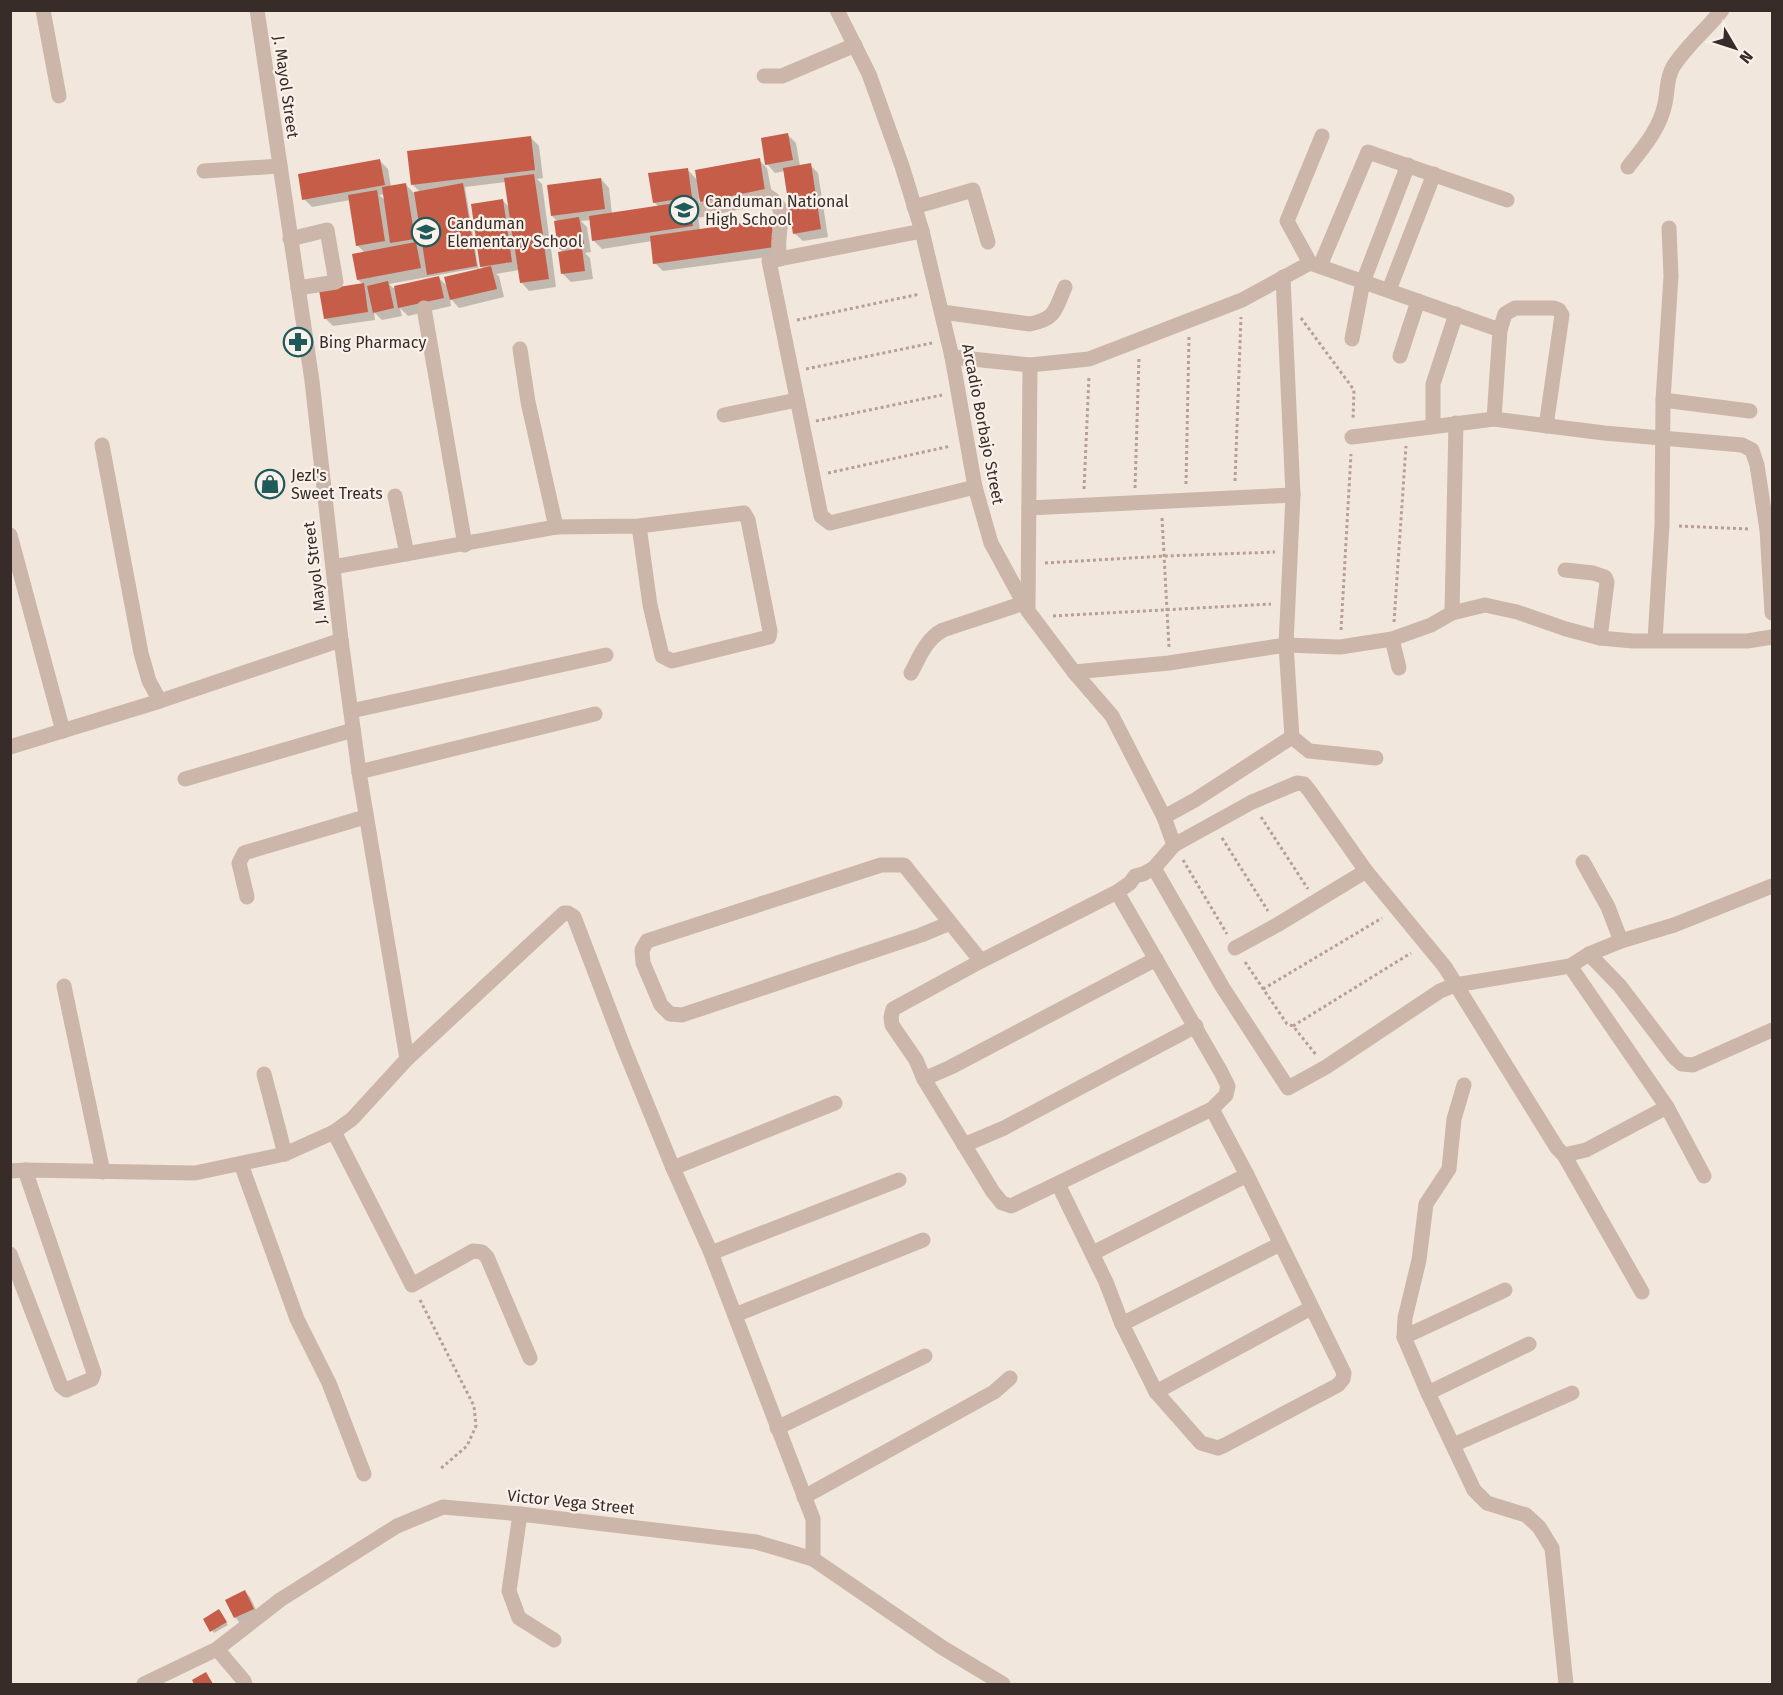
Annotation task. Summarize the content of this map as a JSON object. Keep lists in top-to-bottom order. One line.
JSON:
{"streets":{"street":["J. Mayol Street","Arcadio Borbajo Street","Victor Vega Street"]},"places":{"school or university":["Canduman National High School","Canduman Elementary School"],"pharmacy":["Bing Pharmacy"],"shop":["Jezl's Sweet Treats"]},"north":"bottom right"}
